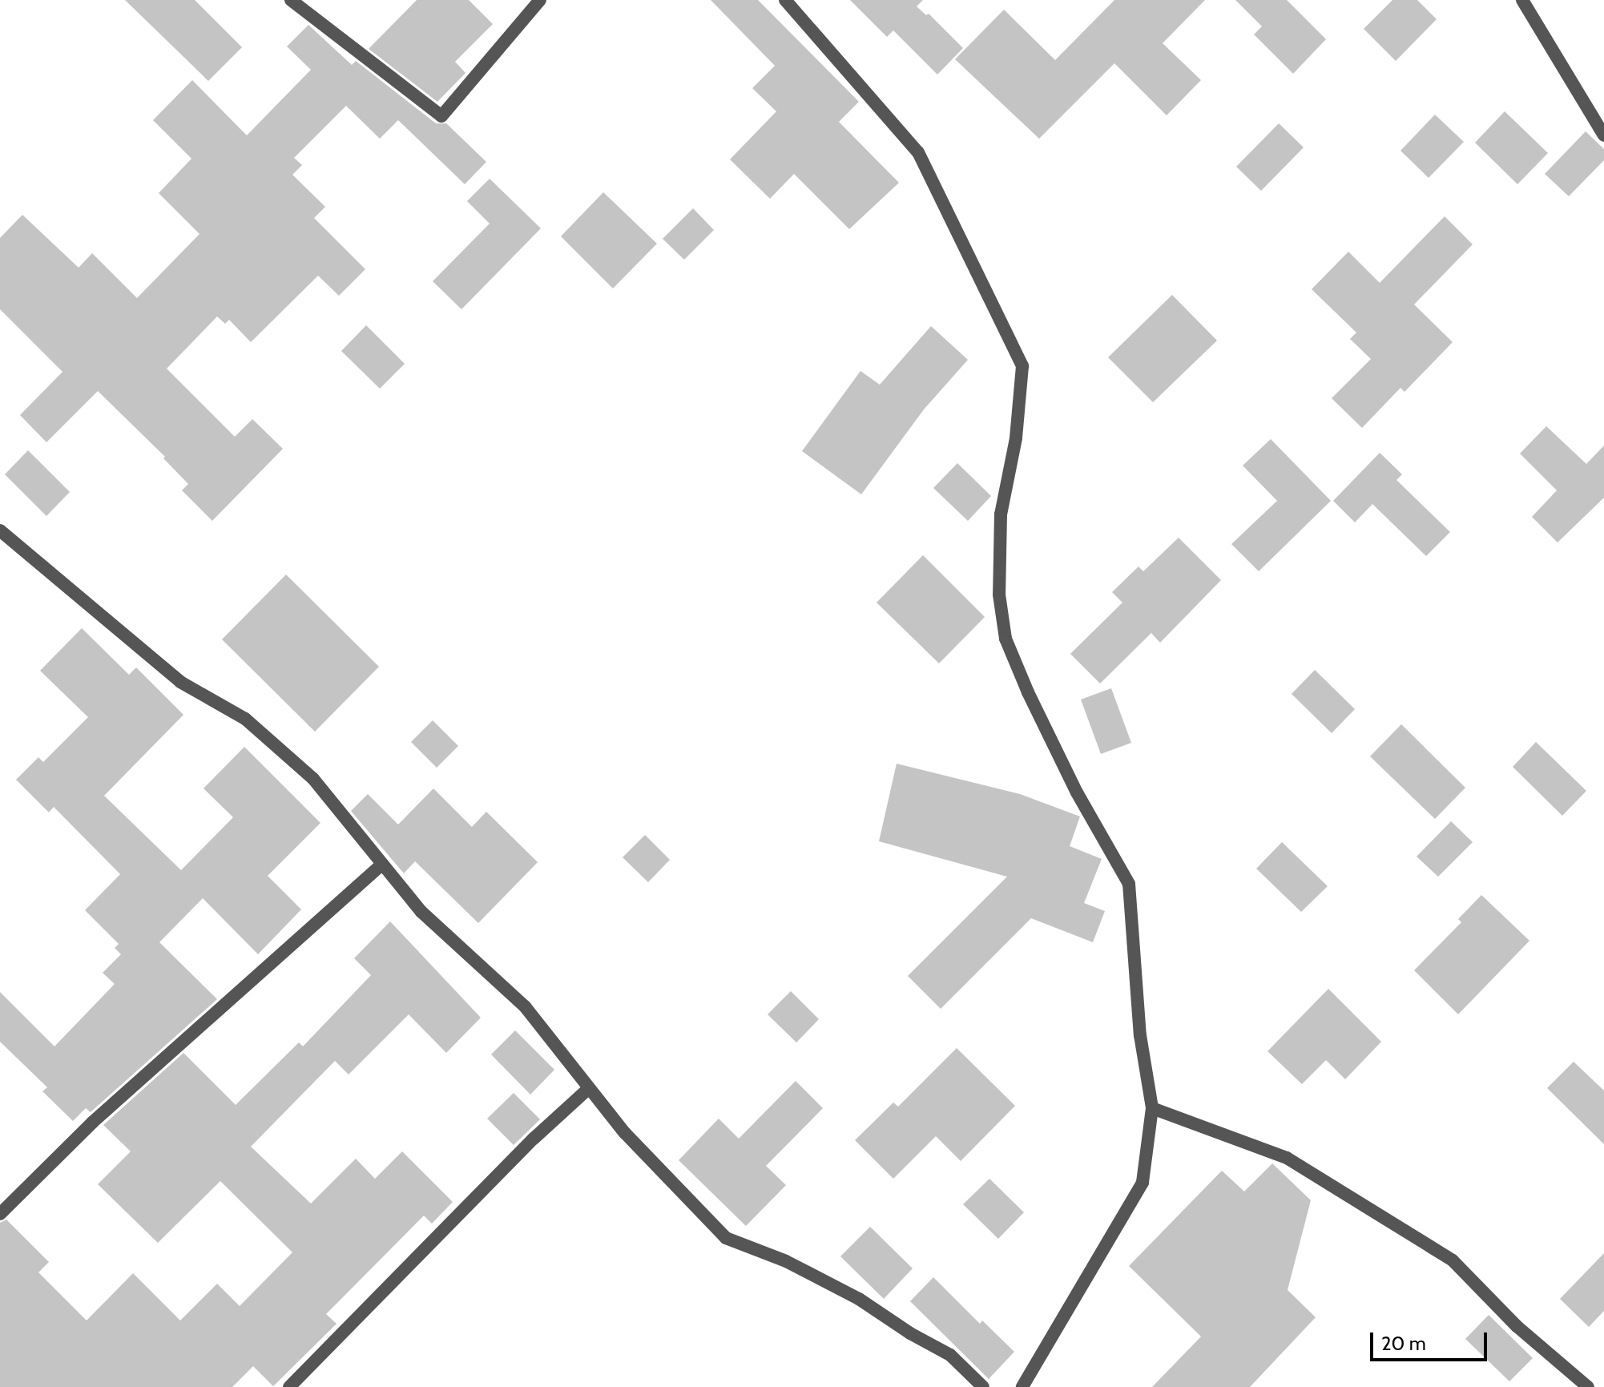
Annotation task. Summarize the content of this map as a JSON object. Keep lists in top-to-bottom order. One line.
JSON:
{"scale_bar":"20 m"}
